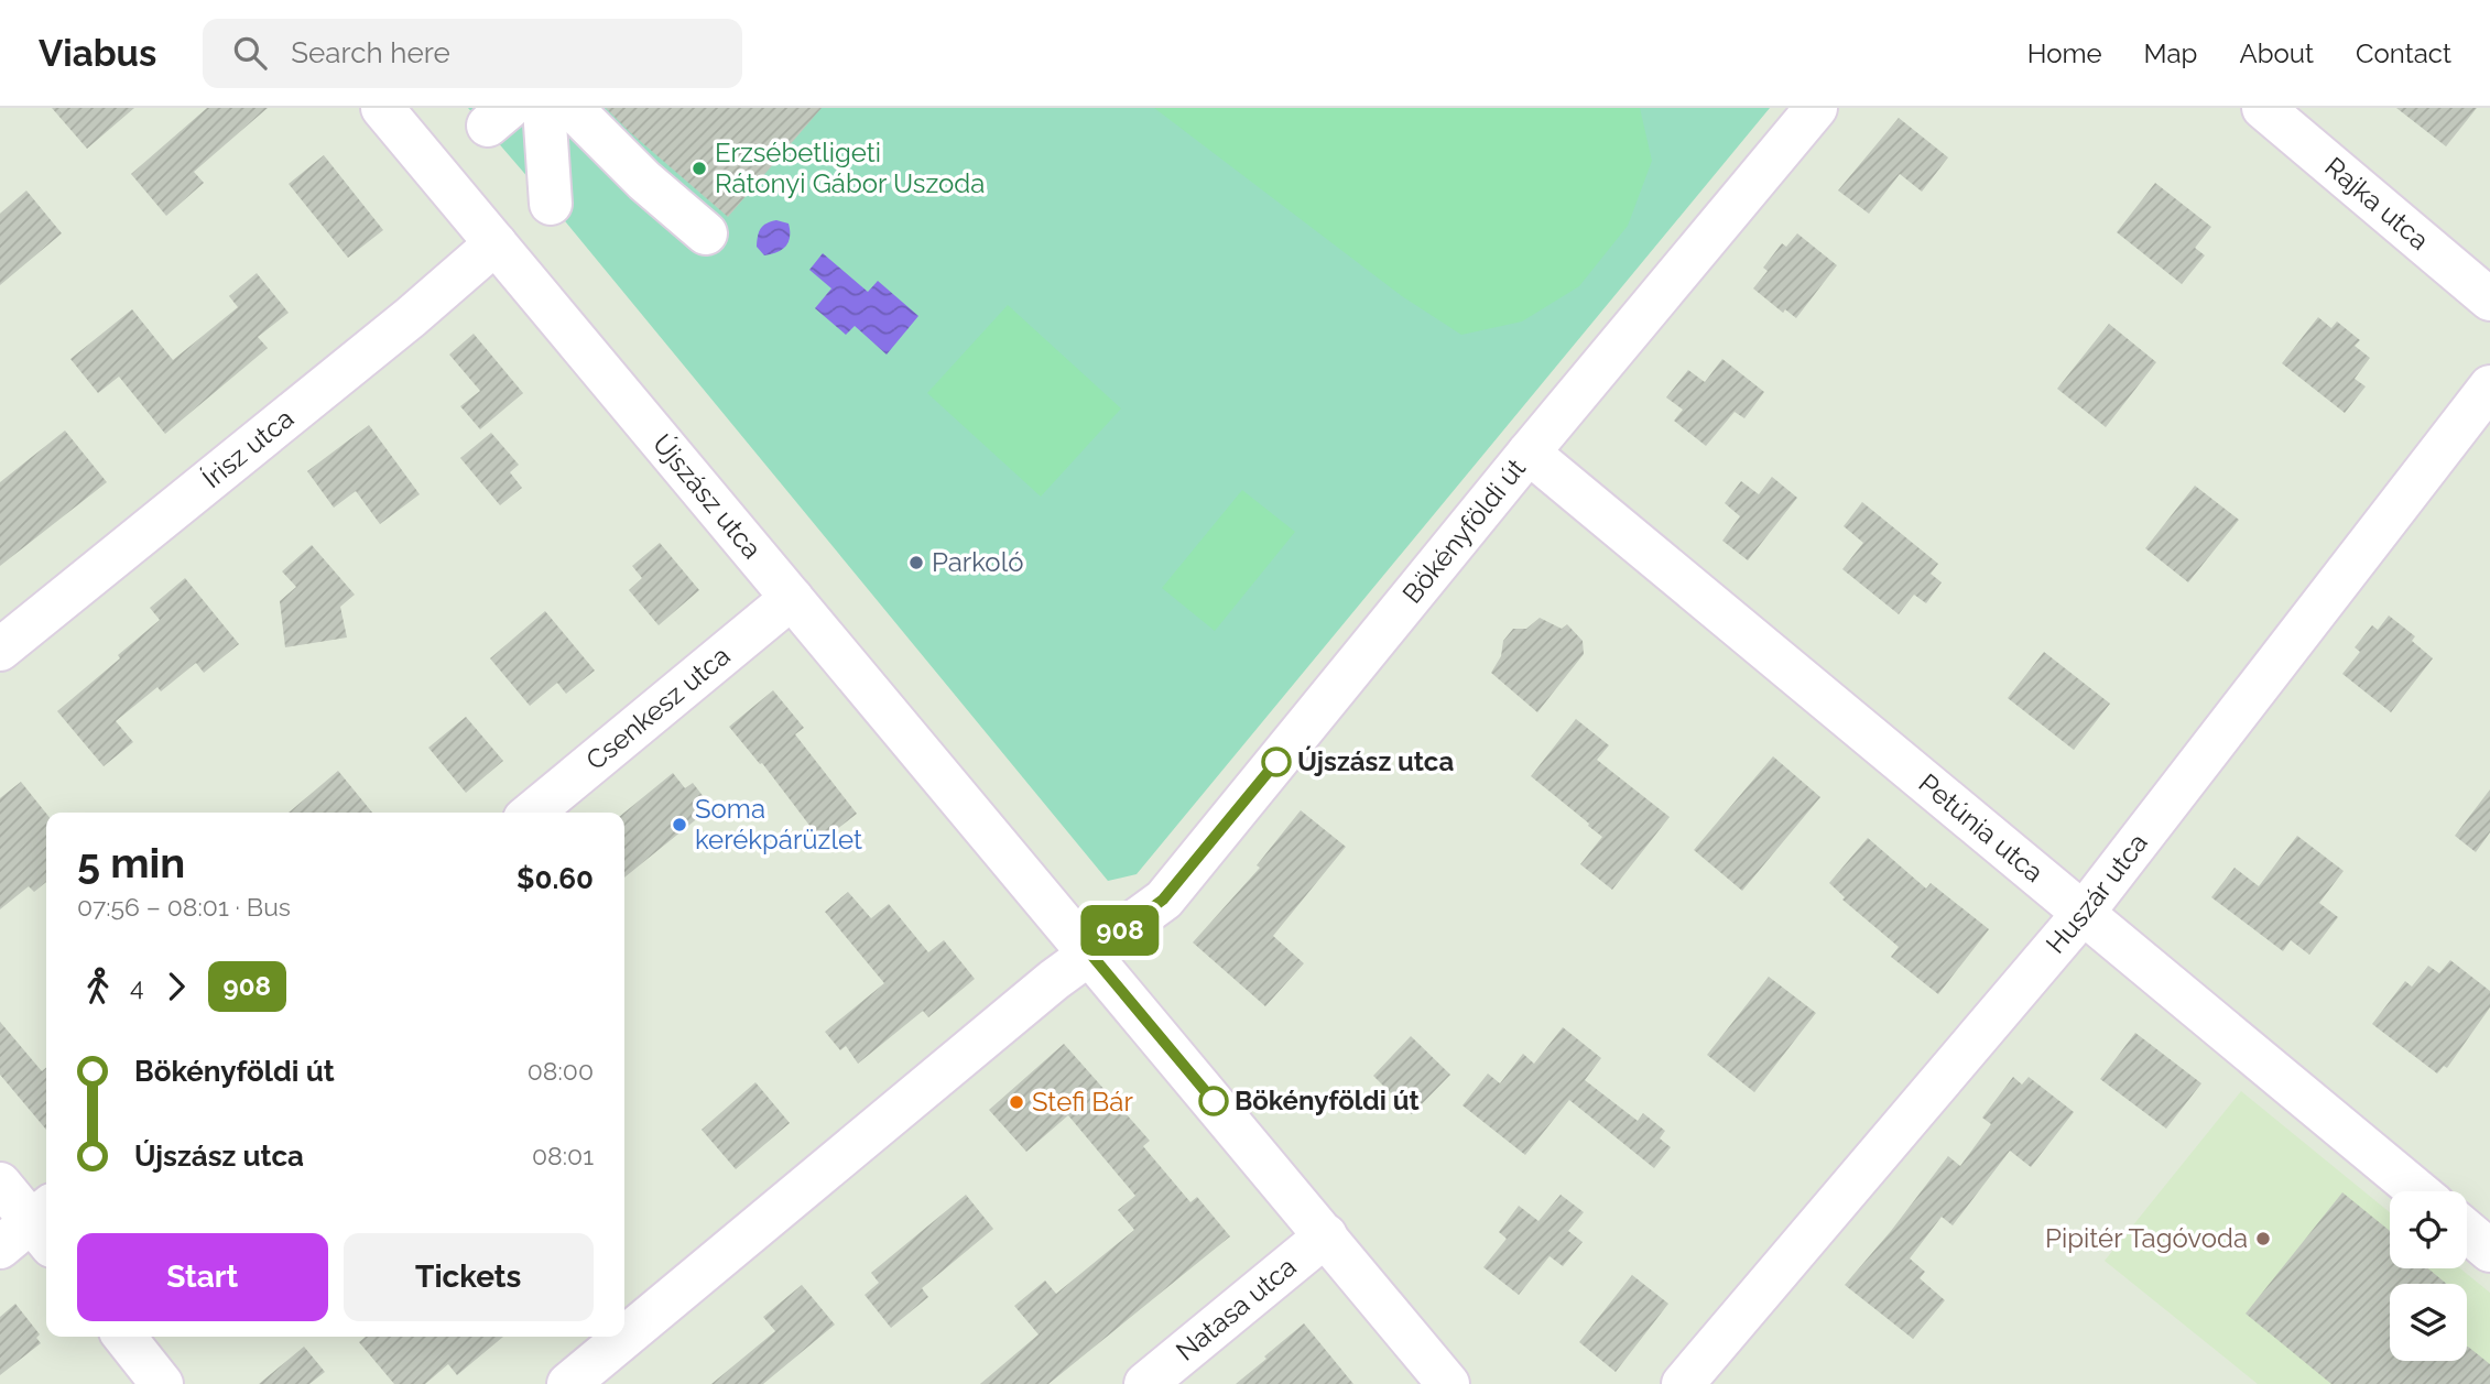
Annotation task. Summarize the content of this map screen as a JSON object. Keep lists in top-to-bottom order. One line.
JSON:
{"streets":{"street":["Rajka utca","Írisz utca","Újszász utca","Bökényföldi út","Csenkesz utca","Petúnia utca","Huszár utca","Natasa utca"]},"crossings":[["Írisz utca","Újszász utca"],["Újszász utca","Bökényföldi út"],["Újszász utca","Csenkesz utca"],["Újszász utca","Natasa utca"],["Bökényföldi út","Petúnia utca"],["Petúnia utca","Huszár utca"]],"places":["Erzsébetligeti Rátonyi Gábor Uszoda","Parkoló","Újszász utca","Soma kerékpárüzlet","Bökényföldi út","Stefi Bár","Pipitér Tagóvoda"],"lines":["bus line 908"],"page":{"header":"Viabus","search":"Search here","nav":["Home","Map","About","Contact"],"on_map":"908","heading":["5 min","07:56 – 08:01 · Bus","$0.60"],"legs":["4","908"],"list":[{"name":"Bökényföldi út","value":"08:00"},{"name":"Újszász utca","value":"08:01"}],"buttons":["Start","Tickets"]}}
